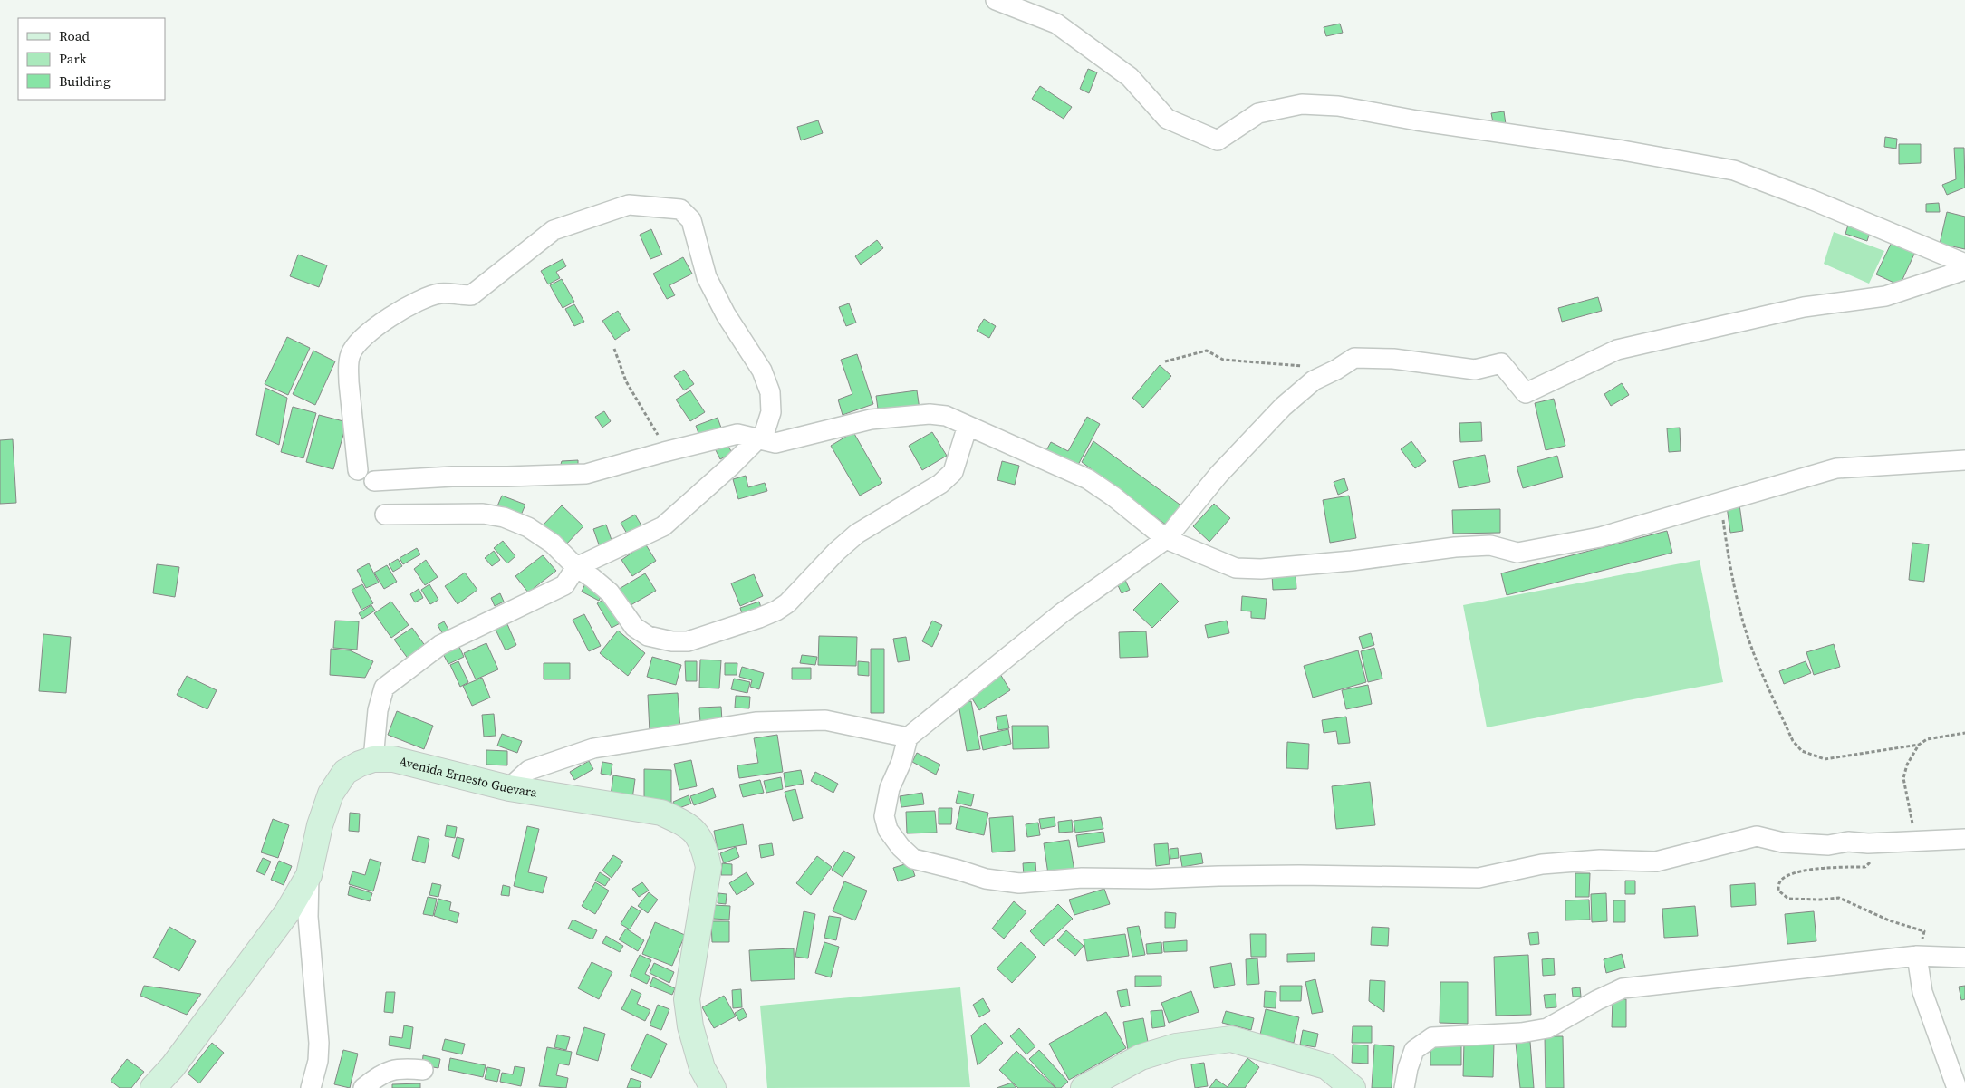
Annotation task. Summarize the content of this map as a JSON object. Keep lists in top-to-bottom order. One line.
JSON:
{"streets":{"main road":["Avenida Ernesto Guevara"]},"legend":["Road","Park","Building"]}
